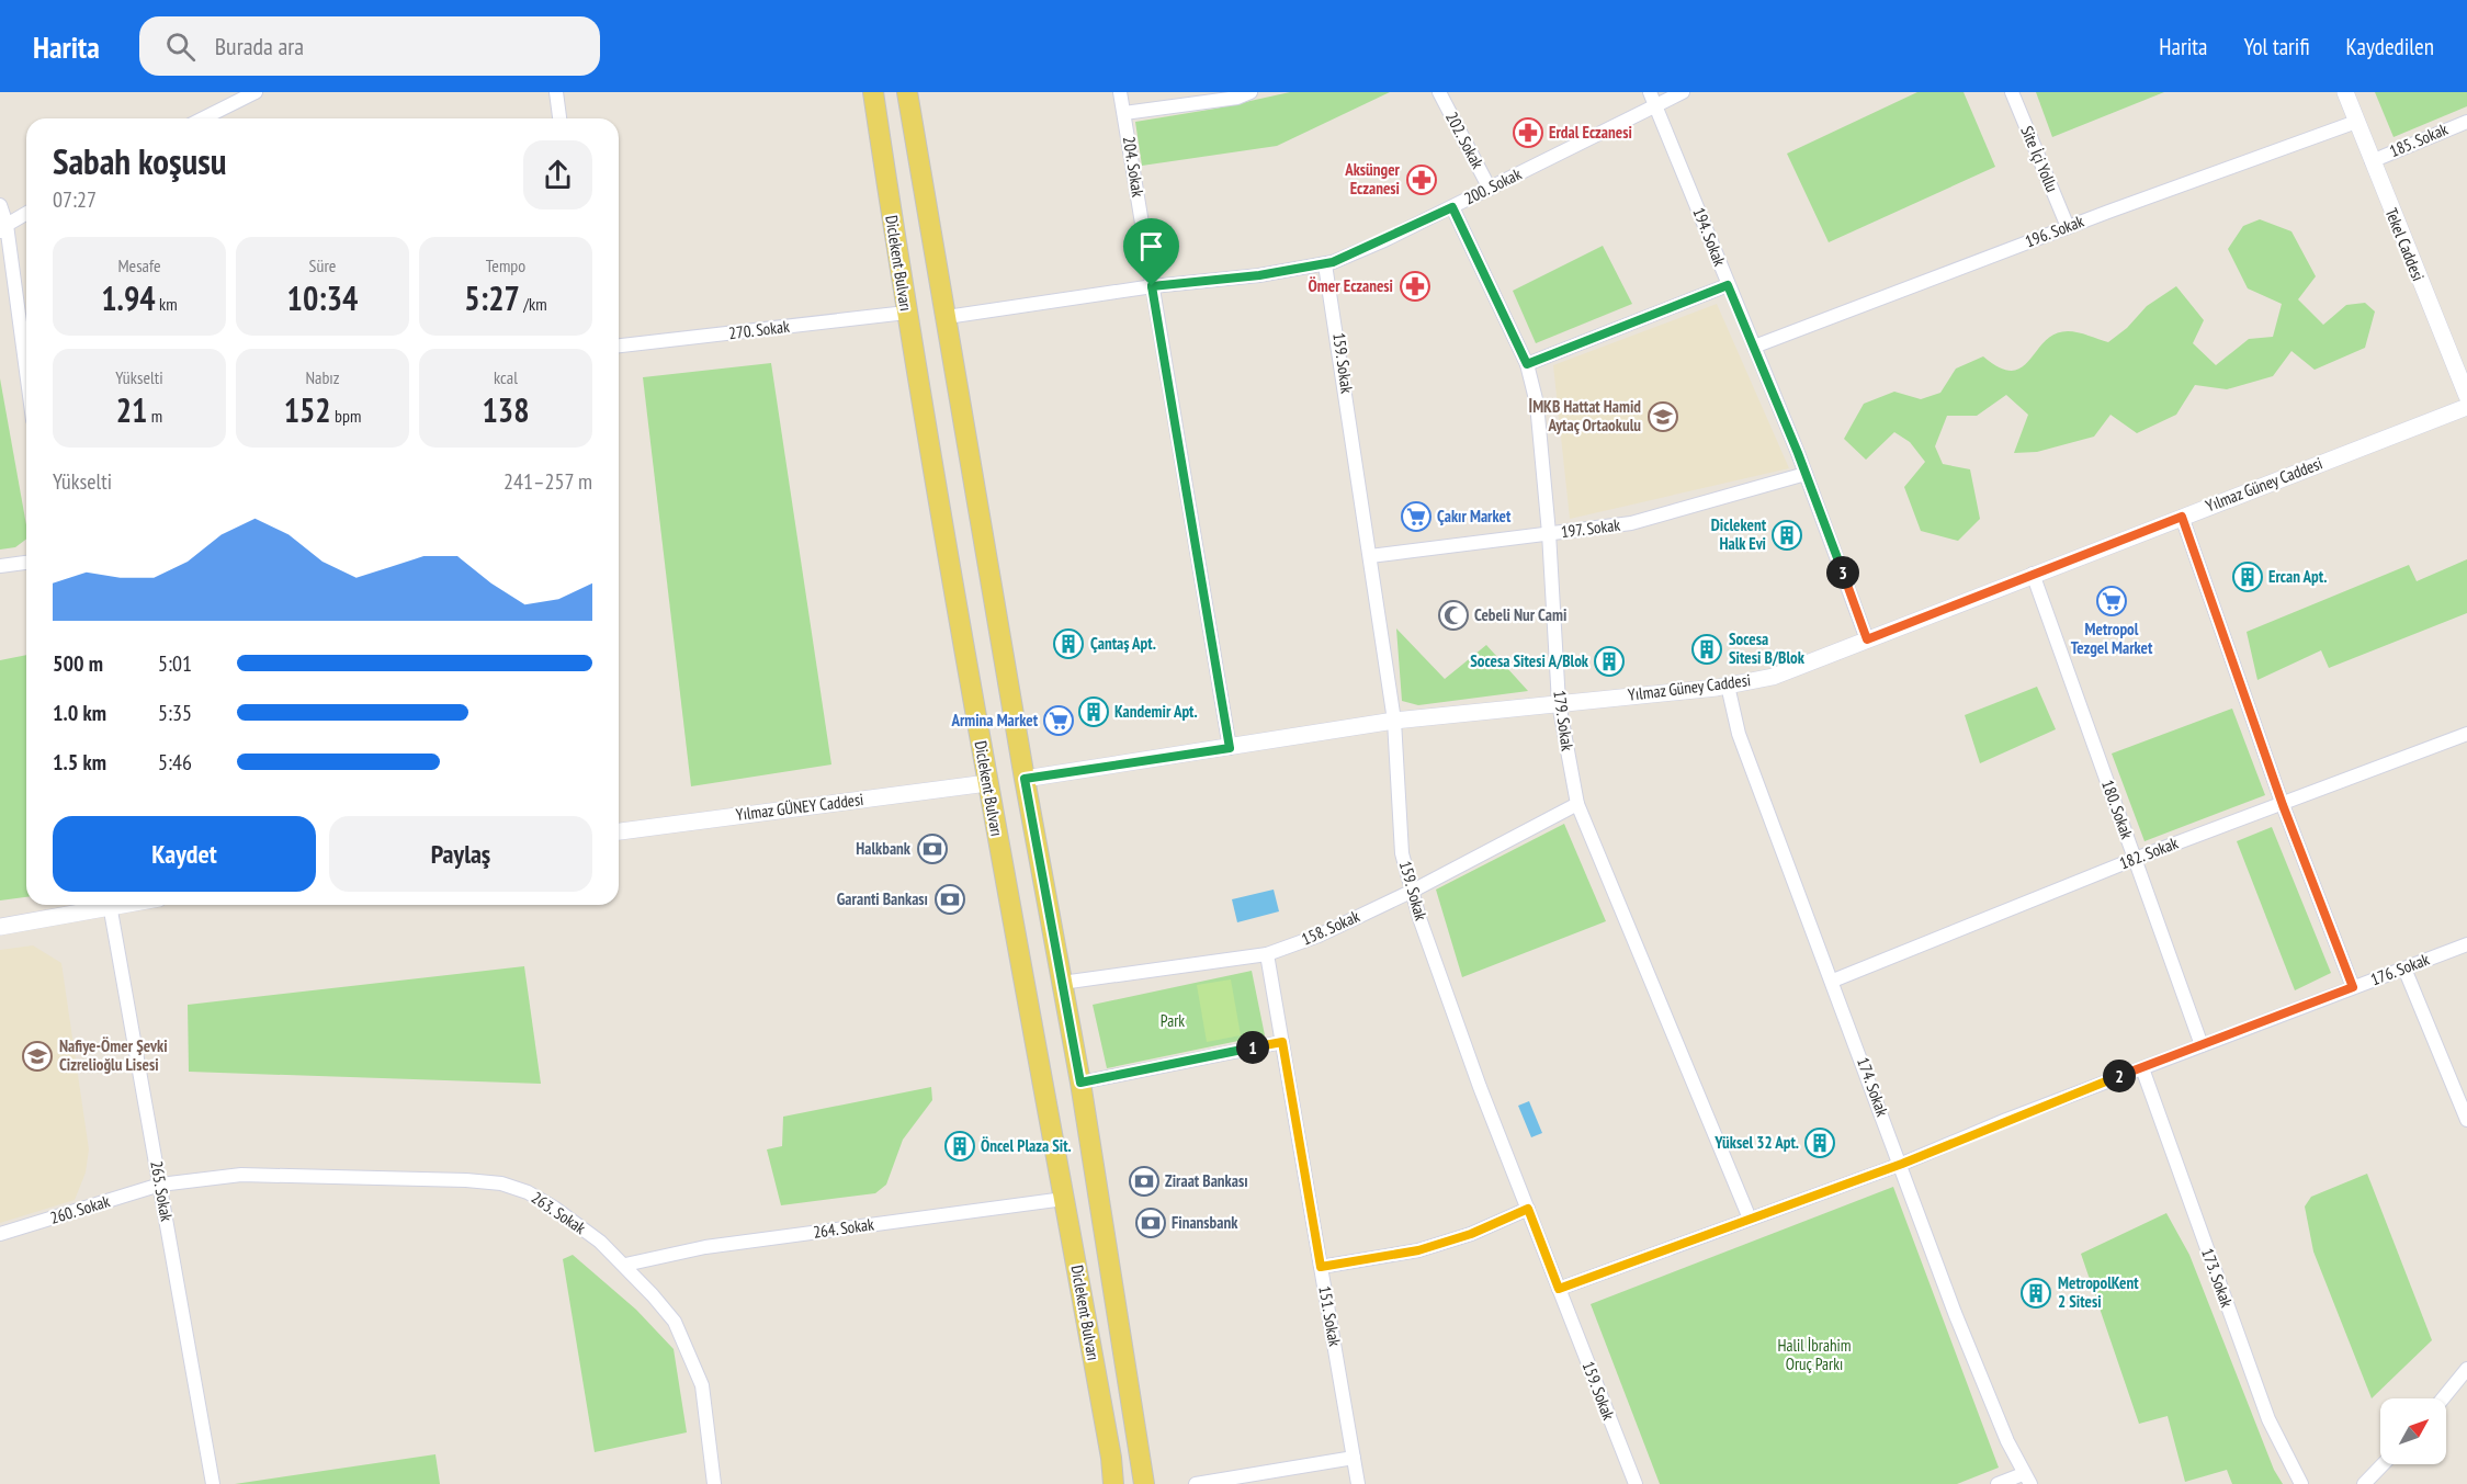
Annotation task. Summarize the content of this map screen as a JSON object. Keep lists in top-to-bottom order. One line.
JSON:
{"streets":{"main road":["Diclekent Bulvarı"],"street":["202. Sokak","185. Sokak","Site İçi Yollu","204. Sokak","200. Sokak","196. Sokak","194. Sokak","Tekel Caddesi","270. Sokak","159. Sokak","Yılmaz Güney Caddesi","197. Sokak","179. Sokak","Yılmaz GÜNEY Caddesi","180. Sokak","182. Sokak","158. Sokak","176. Sokak","174. Sokak","265. Sokak","260. Sokak","263. Sokak","264. Sokak","173. Sokak","151. Sokak"]},"crossings":[["202. Sokak","200. Sokak"],["185. Sokak","Tekel Caddesi"],["Site İçi Yollu","196. Sokak"],["204. Sokak","200. Sokak"],["204. Sokak","Yılmaz Güney Caddesi"],["200. Sokak","194. Sokak"],["200. Sokak","Diclekent Bulvarı"],["200. Sokak","159. Sokak"],["200. Sokak","179. Sokak"],["196. Sokak","194. Sokak"],["196. Sokak","Tekel Caddesi"],["194. Sokak","Yılmaz Güney Caddesi"],["194. Sokak","197. Sokak"],["Diclekent Bulvarı","270. Sokak"],["Diclekent Bulvarı","Yılmaz Güney Caddesi"],["Diclekent Bulvarı","Yılmaz GÜNEY Caddesi"],["Diclekent Bulvarı","158. Sokak"],["Diclekent Bulvarı","264. Sokak"],["159. Sokak","Yılmaz Güney Caddesi"],["159. Sokak","197. Sokak"],["159. Sokak","158. Sokak"],["159. Sokak","176. Sokak"],["Yılmaz Güney Caddesi","179. Sokak"],["Yılmaz Güney Caddesi","180. Sokak"],["Yılmaz Güney Caddesi","174. Sokak"],["197. Sokak","179. Sokak"],["179. Sokak","158. Sokak"],["179. Sokak","176. Sokak"],["180. Sokak","182. Sokak"],["180. Sokak","176. Sokak"],["182. Sokak","174. Sokak"],["158. Sokak","151. Sokak"],["176. Sokak","174. Sokak"],["176. Sokak","173. Sokak"],["265. Sokak","260. Sokak"],["265. Sokak","263. Sokak"],["260. Sokak","263. Sokak"],["263. Sokak","264. Sokak"]],"parks":["Park","Halil İbrahim Oruç Parkı"],"places":{"pharmacy":["Erdal Eczanesi","Aksünger Eczanesi","Ömer Eczanesi"],"school or university":["İMKB Hattat Hamid Aytaç Ortaokulu","Nafiye-Ömer Şevki Cizrelioğlu Lisesi"],"supermarket":["Çakır Market","Metropol Tezgel Market","Armina Market"],"building":["Diclekent Halk Evi","Ercan Apt.","Çantaş Apt.","Socesa Sitesi B/Blok","Socesa Sitesi A/Blok","Kandemir Apt.","Yüksel 32 Apt.","Öncel Plaza Sit.","MetropolKent 2 Sitesi"],"mosque":["Cebeli Nur Cami"],"bank":["Halkbank","Garanti Bankası","Ziraat Bankası","Finansbank"]},"north":"top right","page":{"header":"Harita","search":"Burada ara","nav":["Harita","Yol tarifi","Kaydedilen"],"heading":["Sabah koşusu","07:27"],"stats":[["Mesafe","1.94 km"],["Süre","10:34"],["Tempo","5:27 /km"],["Yükselti","21 m"],["Nabız","152 bpm"],["kcal","138"]],"chart":["Yükselti","241–257 m"],"pins":["3","1","2"],"list":[{"name":"500 m","note":"5:01"},{"name":"1.0 km","note":"5:35"},{"name":"1.5 km","note":"5:46"}],"buttons":["Kaydet","Paylaş"]}}
